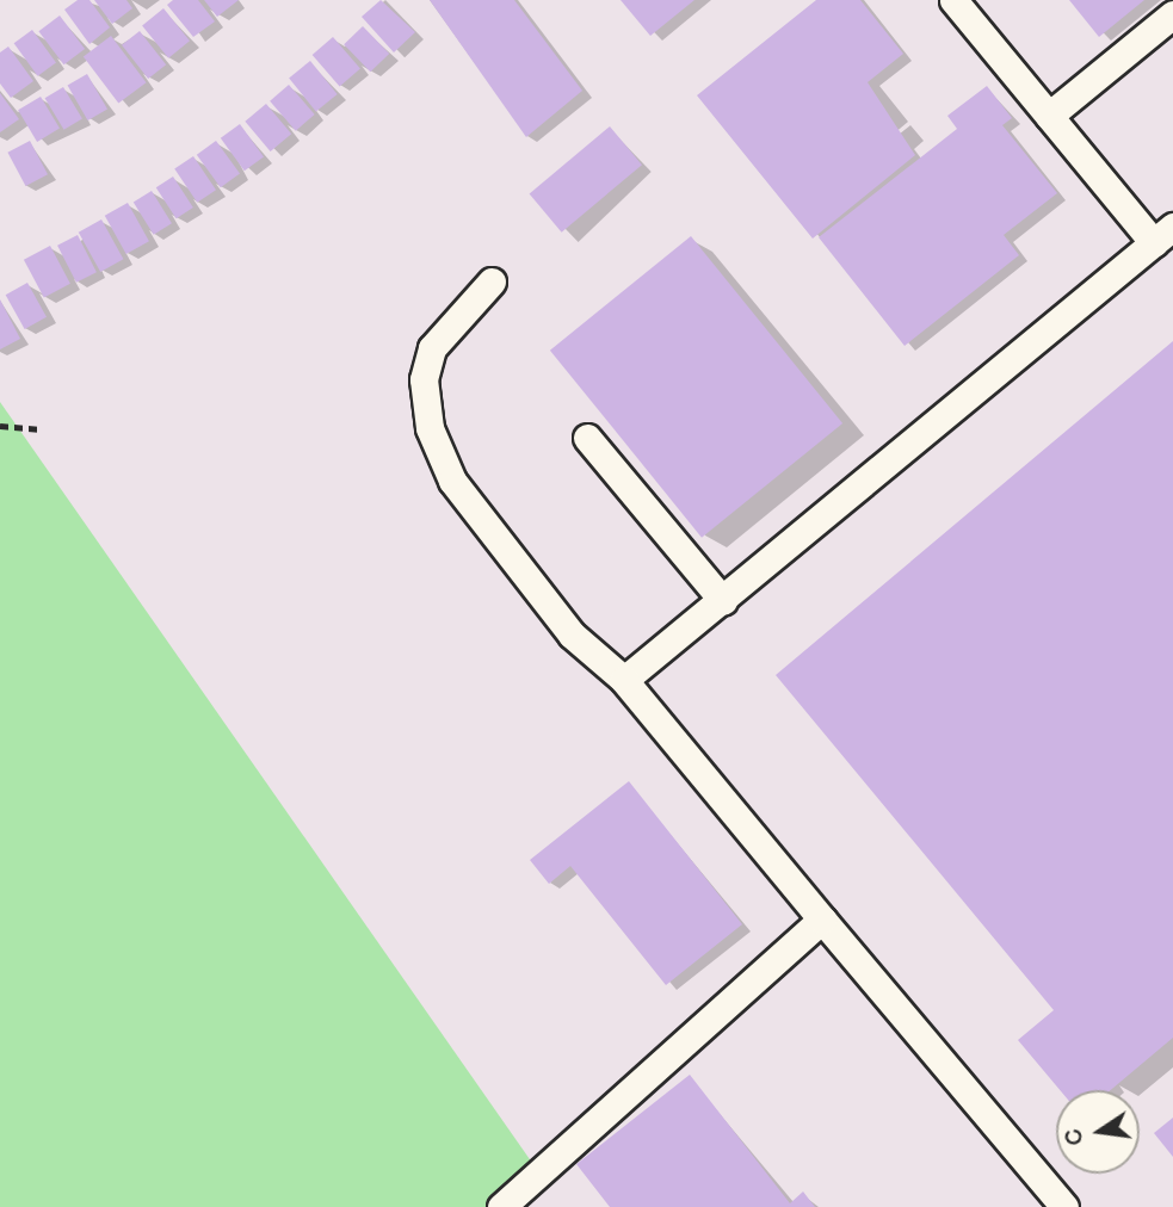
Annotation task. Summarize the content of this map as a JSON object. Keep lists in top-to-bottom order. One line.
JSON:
{"north":"left"}
